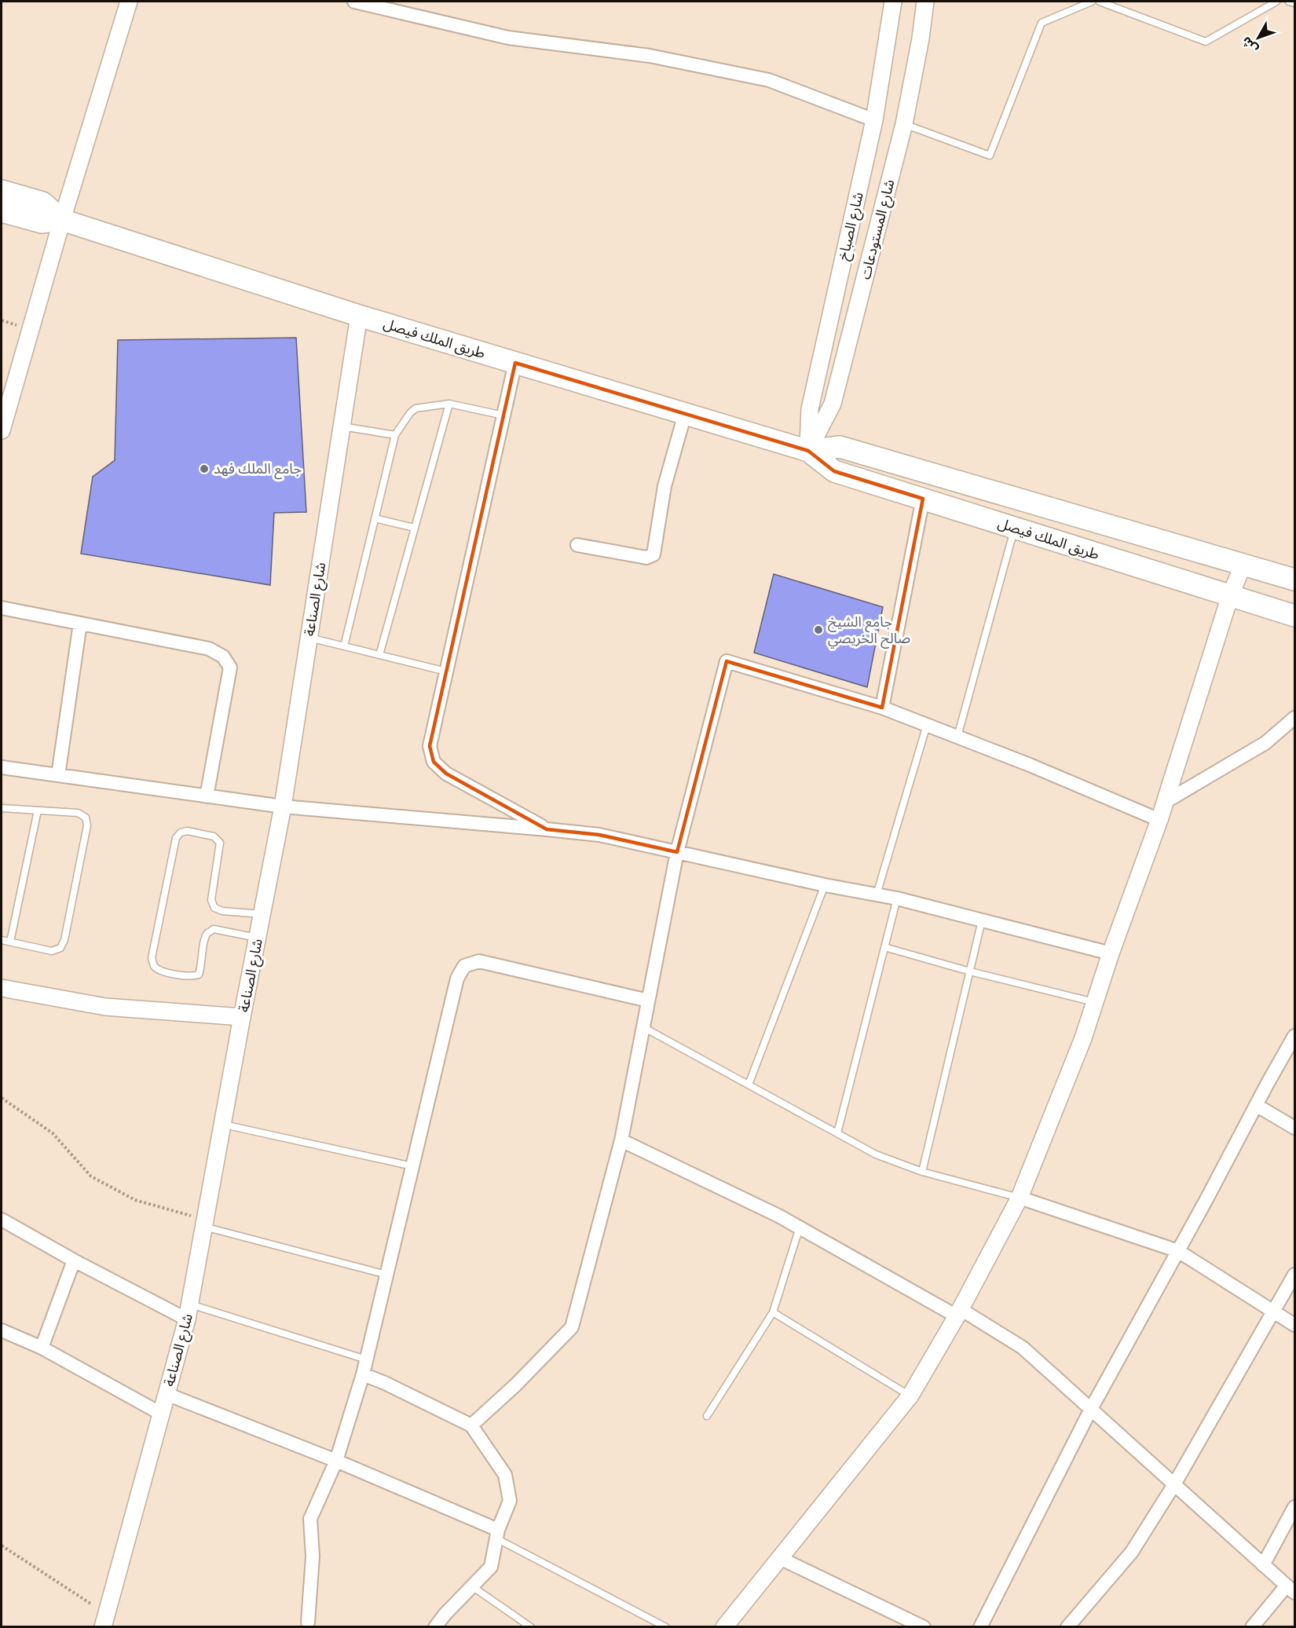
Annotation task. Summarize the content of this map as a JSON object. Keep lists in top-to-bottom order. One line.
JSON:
{"streets":{"main road":["طريق الملك فيصل"],"street":["شارع الصباخ","شارع المستودعات","شارع الصناعة"]},"crossings":[["شارع الصباخ","شارع المستودعات"],["شارع الصباخ","طريق الملك فيصل"],["شارع المستودعات","طريق الملك فيصل"],["طريق الملك فيصل","شارع الصناعة"]],"places":["جامع الملك فهد","جامع الشيخ صالح الخريصي"],"north":"bottom left"}
